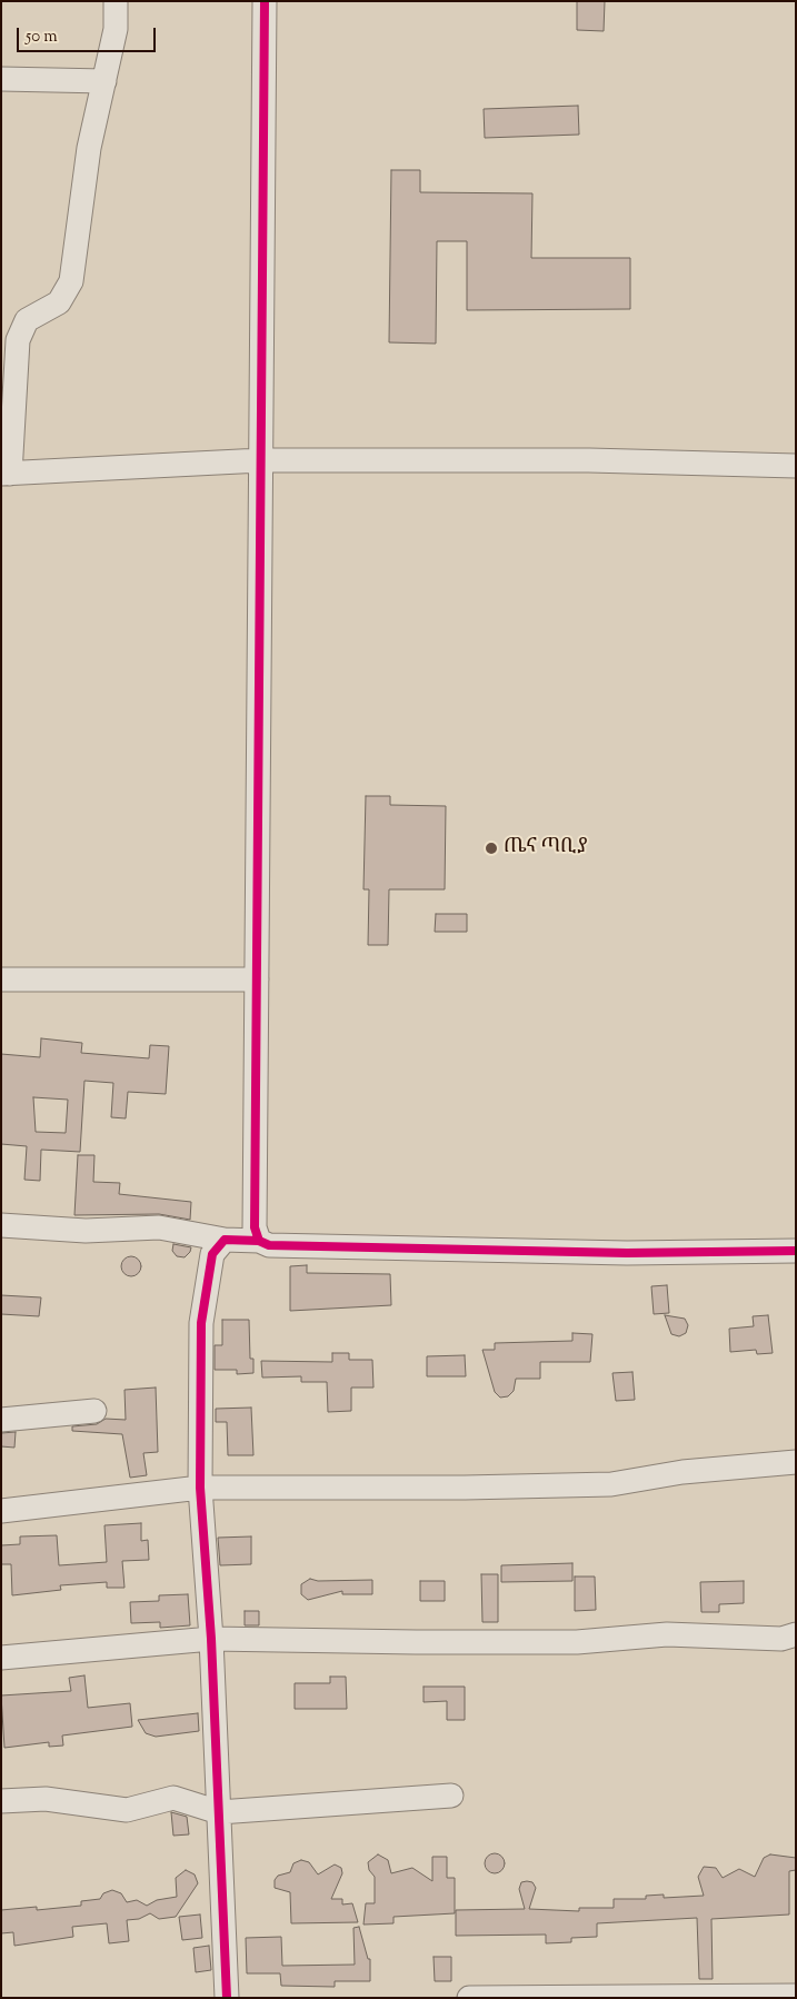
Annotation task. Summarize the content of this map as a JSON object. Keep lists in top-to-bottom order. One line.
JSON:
{"places":["ጤና ጣቢያ"],"scale_bar":"50 m"}
